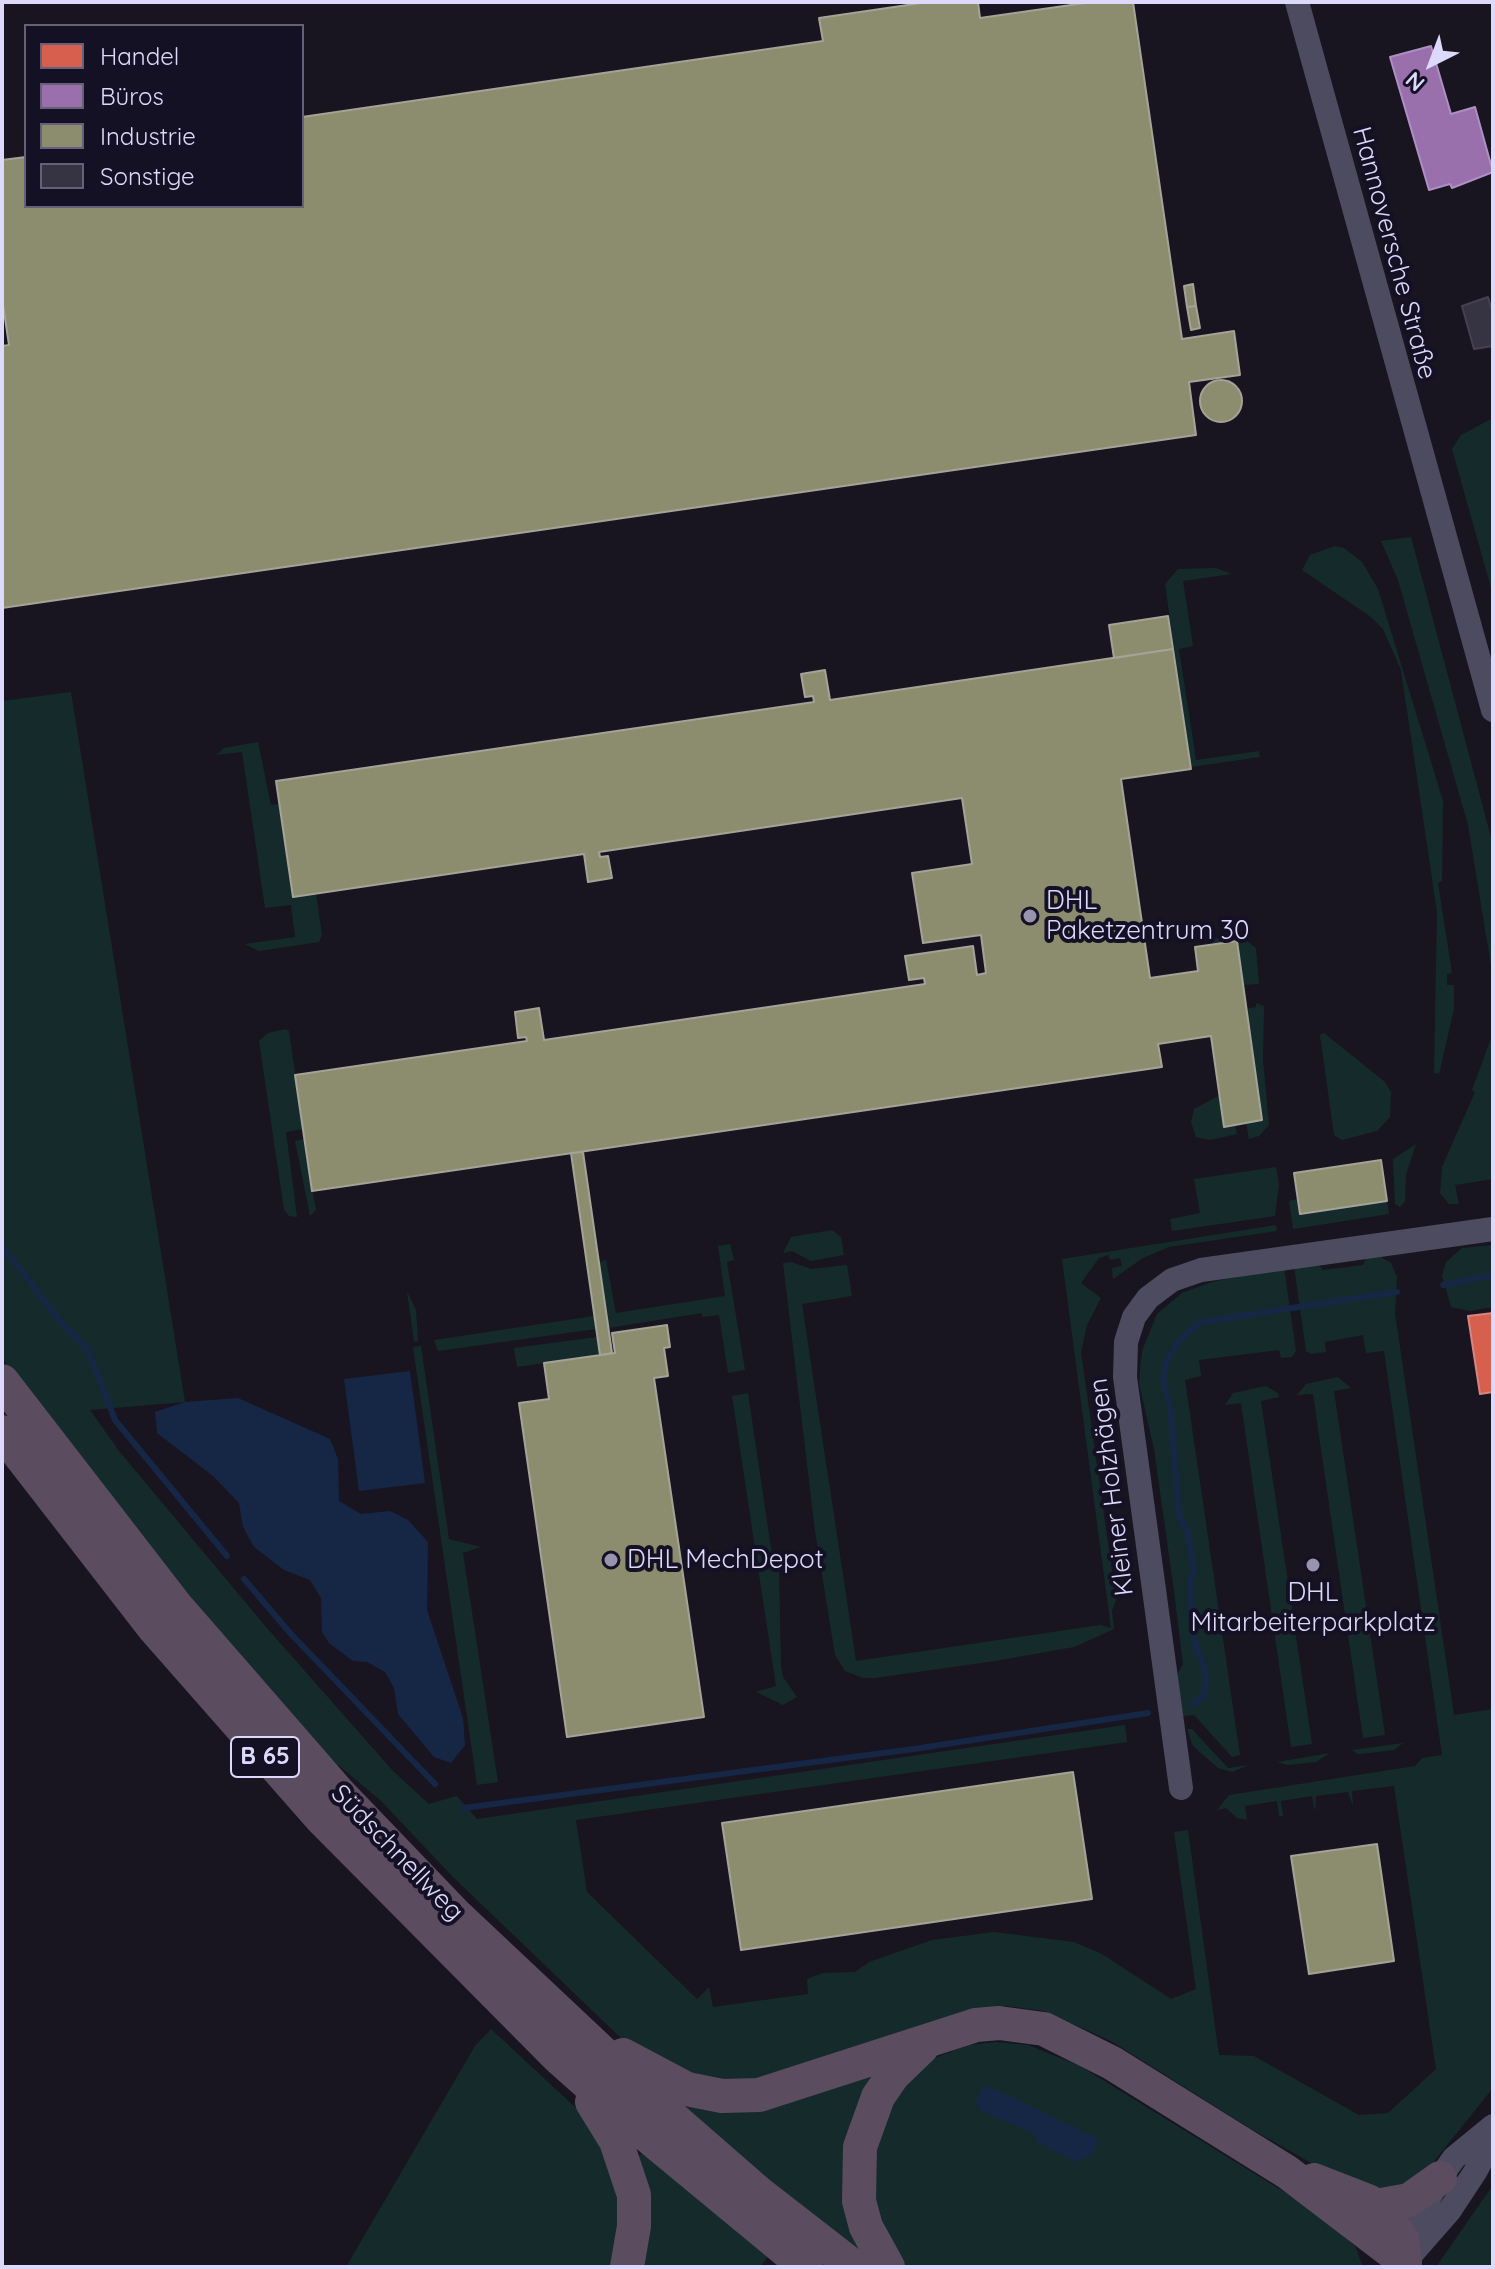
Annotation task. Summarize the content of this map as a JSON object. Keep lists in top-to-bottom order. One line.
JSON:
{"streets":{"highway":["B 65","Südschnellweg"],"street":["Hannoversche Straße","Kleiner Holzhägen"]},"places":["DHL Paketzentrum 30","DHL MechDepot","DHL Mitarbeiterparkplatz"],"legend":["Handel","Büros","Industrie","Sonstige"],"north":"bottom left"}
